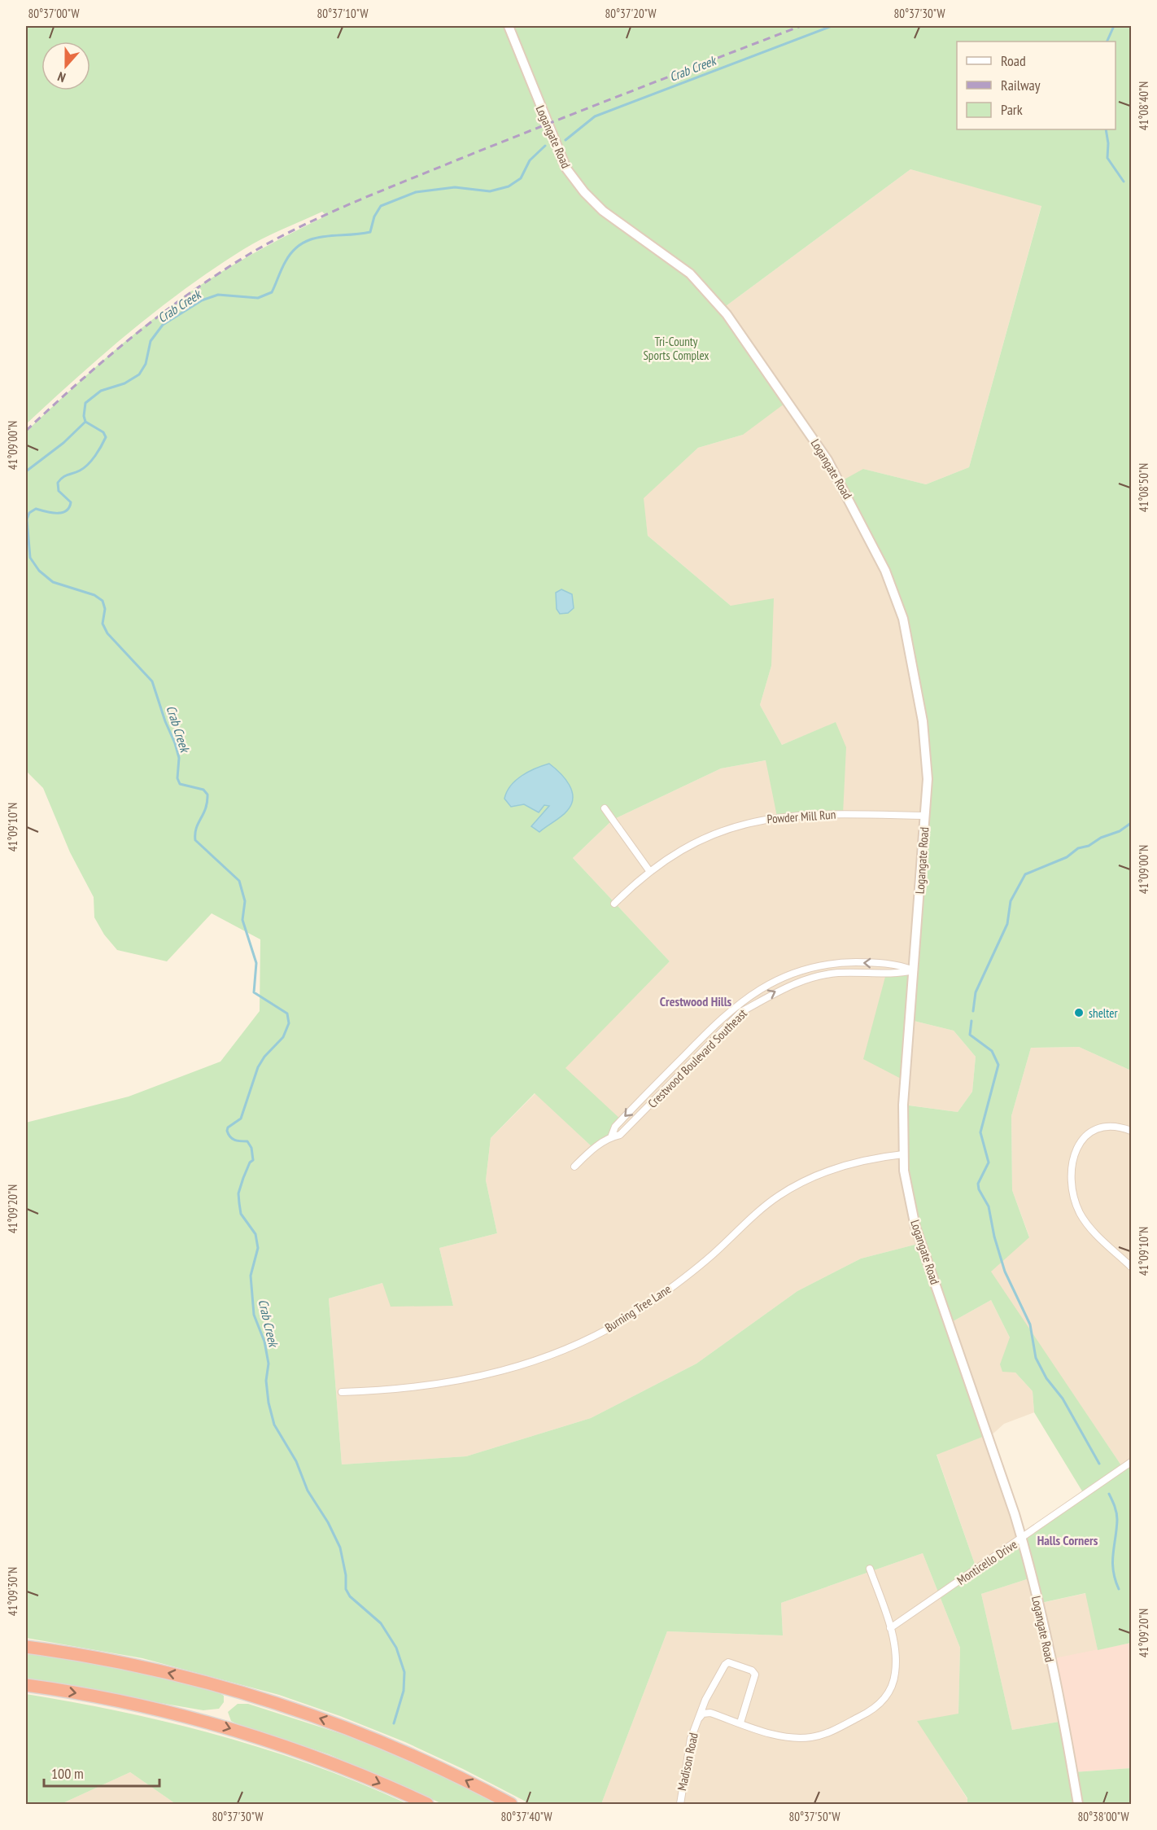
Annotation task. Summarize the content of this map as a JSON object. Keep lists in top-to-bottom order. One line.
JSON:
{"streets":{"street":["Logangate Road","Powder Mill Run","Crestwood Boulevard Southeast","Burning Tree Lane","Monticello Drive","Madison Road"]},"crossings":[["Logangate Road","Powder Mill Run"],["Logangate Road","Crestwood Boulevard Southeast"],["Logangate Road","Burning Tree Lane"],["Logangate Road","Monticello Drive"]],"districts":["Crestwood Hills","Halls Corners"],"water":["Crab Creek"],"parks":["Tri-County Sports Complex"],"places":["shelter"],"legend":["Road","Railway","Park"],"scale_bar":"100 m","north":"bottom","coordinates":["80°37'00\"W","80°37'10\"W","80°37'20\"W","80°37'30\"W","41°08'40\"N","41°09'00\"N","41°08'50\"N","41°09'10\"N","41°09'20\"N","41°09'30\"N","80°37'40\"W","80°37'50\"W","80°38'00\"W"]}
